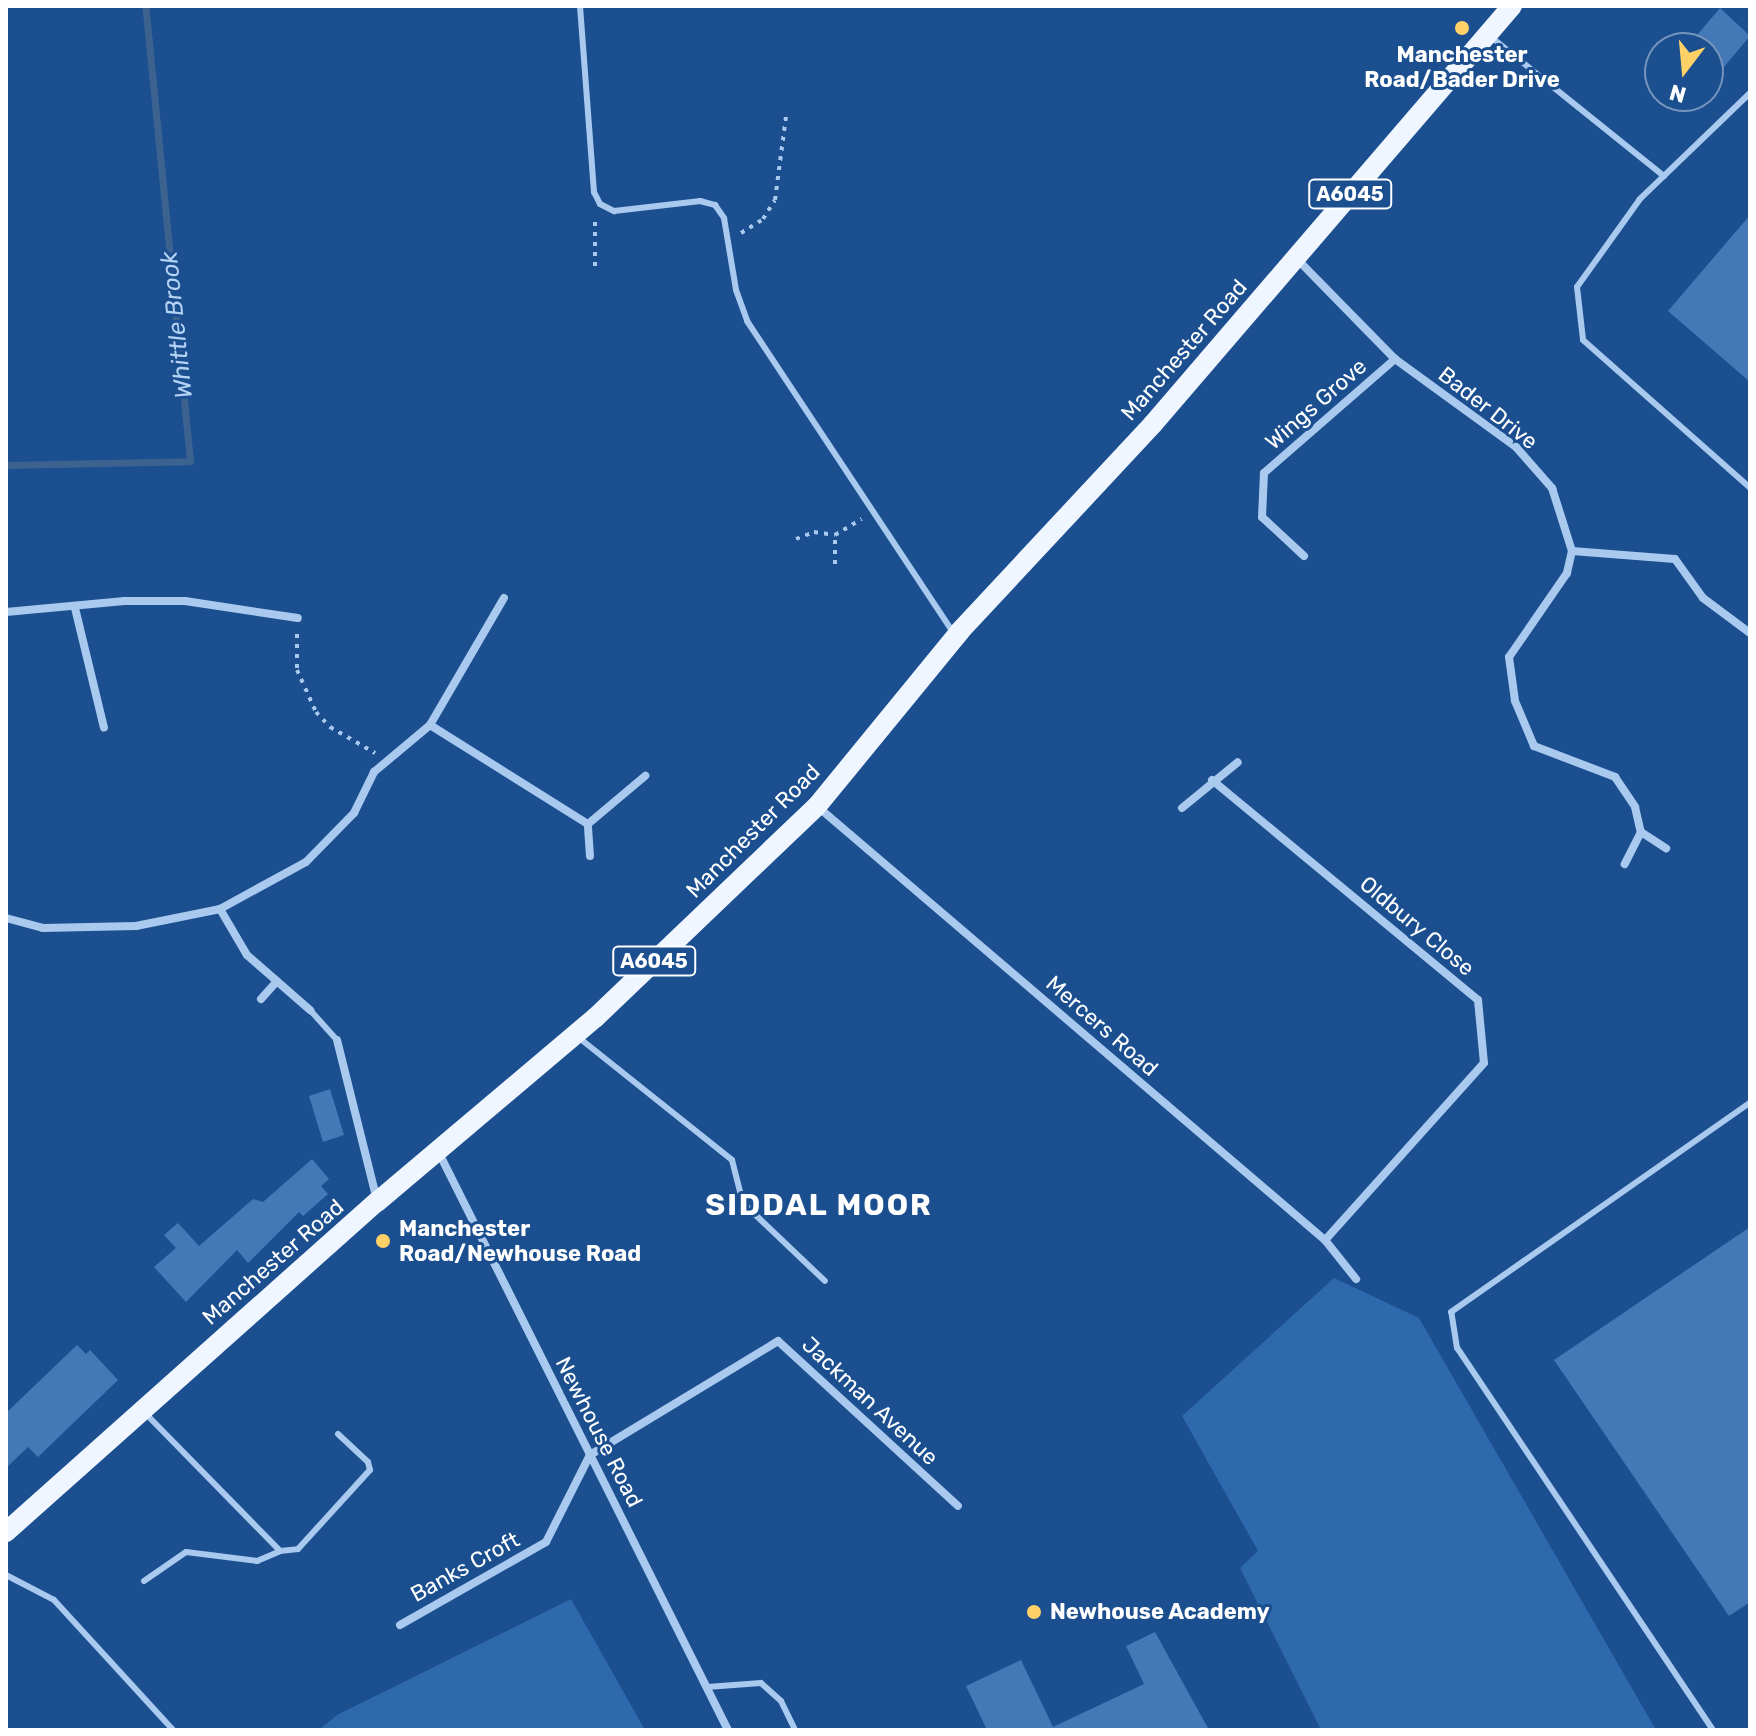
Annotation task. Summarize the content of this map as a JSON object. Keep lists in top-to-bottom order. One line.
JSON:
{"streets":{"main road":["A6045","Manchester Road"],"street":["Wings Grove","Bader Drive","Oldbury Close","Mercers Road","Jackman Avenue","Newhouse Road","Banks Croft"]},"crossings":[["Manchester Road","Bader Drive"],["Manchester Road","Mercers Road"],["Manchester Road","Newhouse Road"],["Wings Grove","Bader Drive"],["Oldbury Close","Mercers Road"],["Jackman Avenue","Newhouse Road"],["Jackman Avenue","Banks Croft"],["Newhouse Road","Banks Croft"]],"districts":["SIDDAL MOOR"],"water":["Whittle Brook"],"places":["Manchester Road/Bader Drive","Manchester Road/Newhouse Road","Newhouse Academy"],"north":"bottom"}
